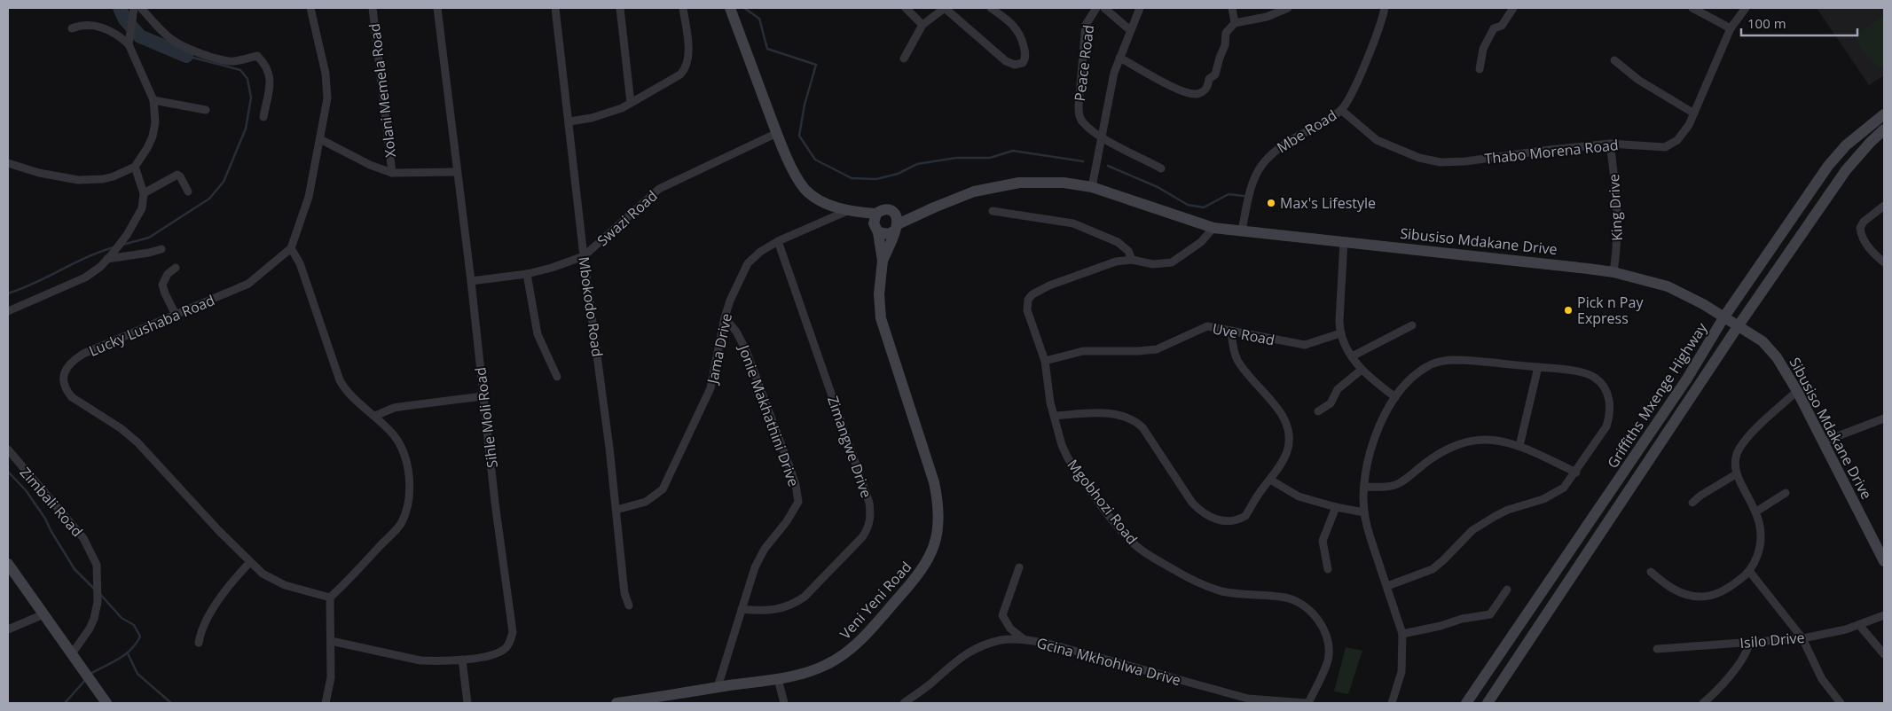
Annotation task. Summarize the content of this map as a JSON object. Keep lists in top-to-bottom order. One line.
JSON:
{"streets":{"street":["Peace Road","Xolani Memela Road","Mbe Road","Thabo Morena Road","King Drive","Swazi Road","Sibusiso Mdakane Drive","Mbokodo Road","Lucky Lushaba Road","Uve Road","Jama Drive","Griffiths Mxenge Highway","Jonie Makhathini Drive","Sihle Moli Road","Zimangwe Drive","Zimbali Road","Mgobhozi Road","Veni Yeni Road","Isilo Drive","Gcina Mkhohlwa Drive"]},"crossings":[["Peace Road","Sibusiso Mdakane Drive"],["Mbe Road","Thabo Morena Road"],["Mbe Road","Sibusiso Mdakane Drive"],["Thabo Morena Road","King Drive"],["King Drive","Sibusiso Mdakane Drive"],["Swazi Road","Mbokodo Road"],["Swazi Road","Sihle Moli Road"],["Sibusiso Mdakane Drive","Griffiths Mxenge Highway"],["Sibusiso Mdakane Drive","Mgobhozi Road"],["Sibusiso Mdakane Drive","Veni Yeni Road"],["Mbokodo Road","Jama Drive"],["Uve Road","Mgobhozi Road"],["Jama Drive","Jonie Makhathini Drive"],["Jama Drive","Zimangwe Drive"],["Jonie Makhathini Drive","Zimangwe Drive"],["Jonie Makhathini Drive","Veni Yeni Road"],["Mgobhozi Road","Gcina Mkhohlwa Drive"]],"places":["Max's Lifestyle","Pick n Pay Express"],"scale_bar":"100 m"}
